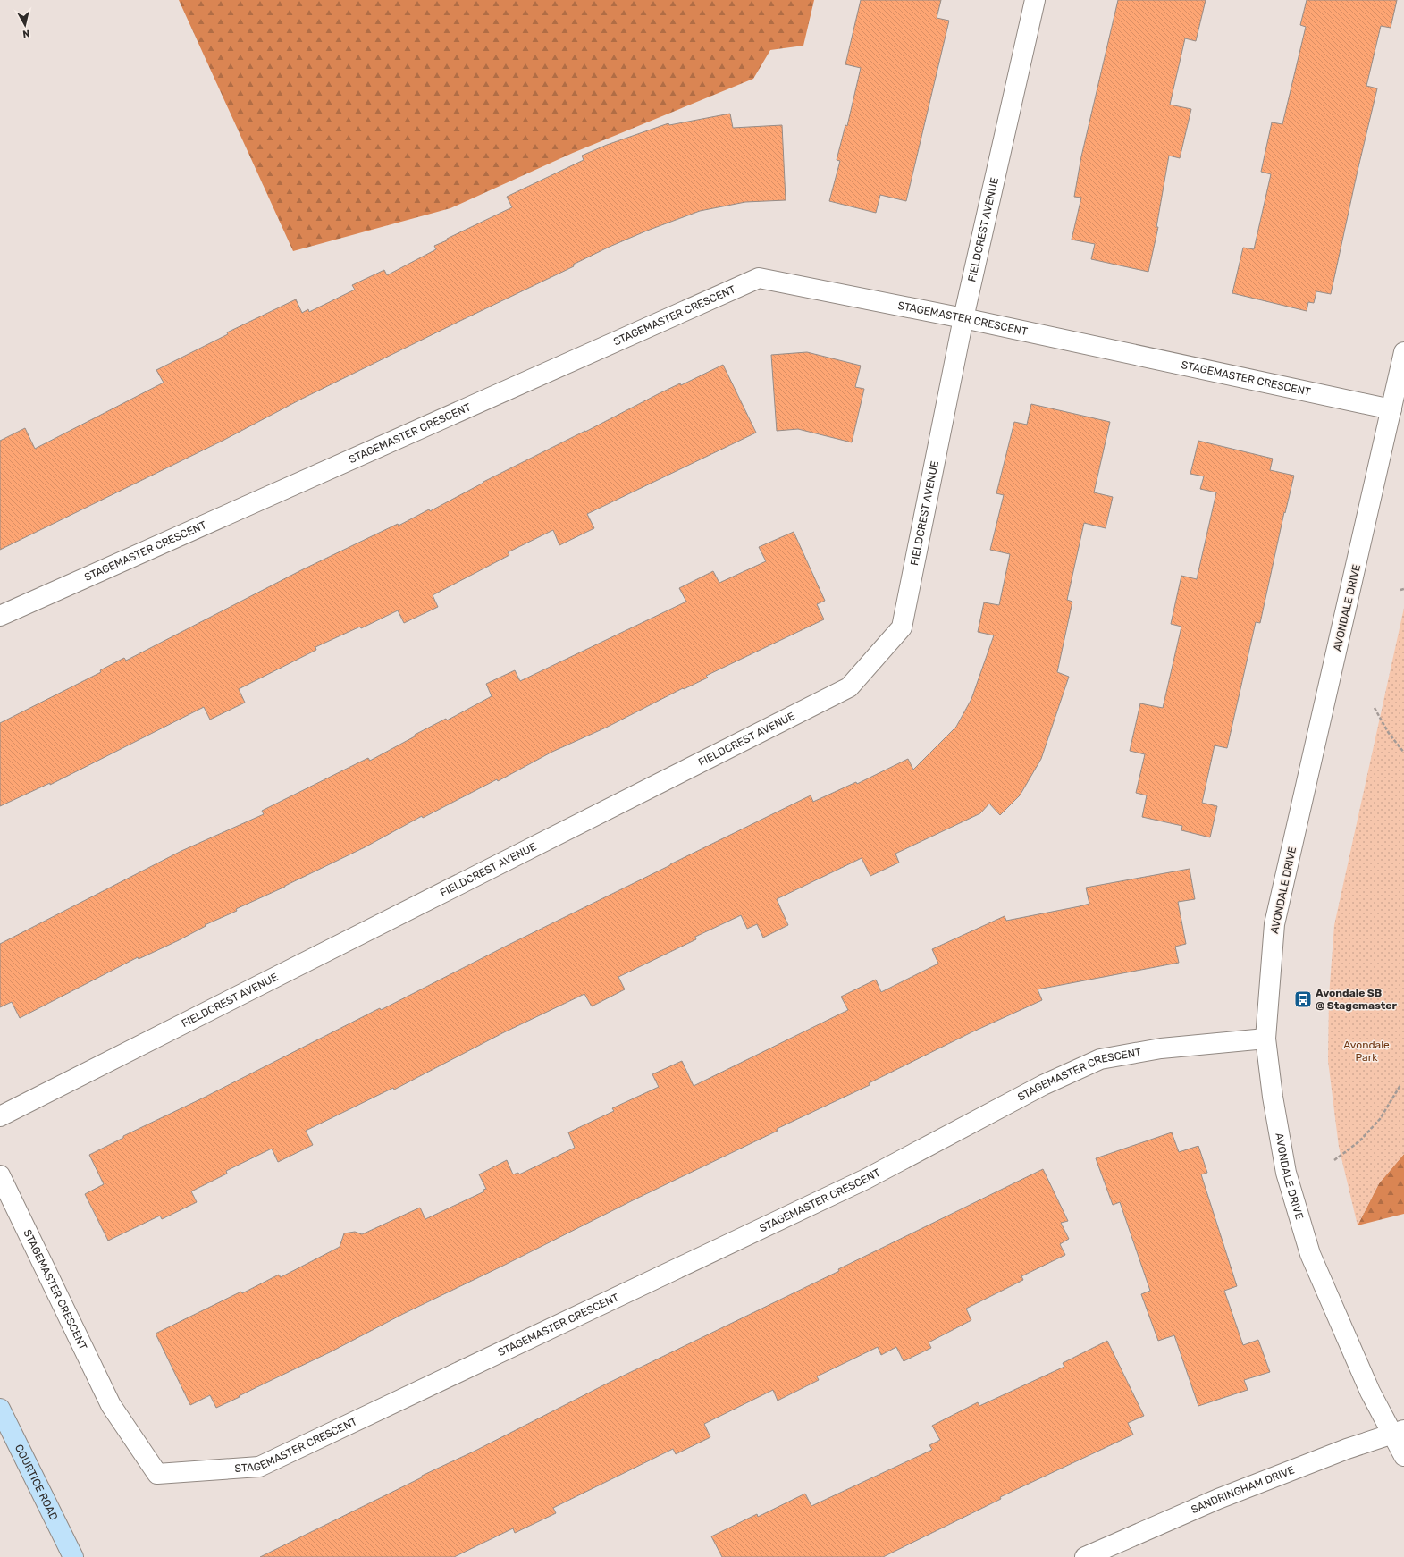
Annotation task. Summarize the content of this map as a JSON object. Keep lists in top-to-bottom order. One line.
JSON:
{"streets":{"main road":["COURTICE ROAD"],"street":["FIELDCREST AVENUE","STAGEMASTER CRESCENT","AVONDALE DRIVE","SANDRINGHAM DRIVE"]},"crossings":[["FIELDCREST AVENUE","STAGEMASTER CRESCENT"],["STAGEMASTER CRESCENT","AVONDALE DRIVE"],["AVONDALE DRIVE","SANDRINGHAM DRIVE"]],"parks":["Avondale Park"],"places":{"bus stop":["Avondale SB @ Stagemaster"]},"north":"bottom"}
